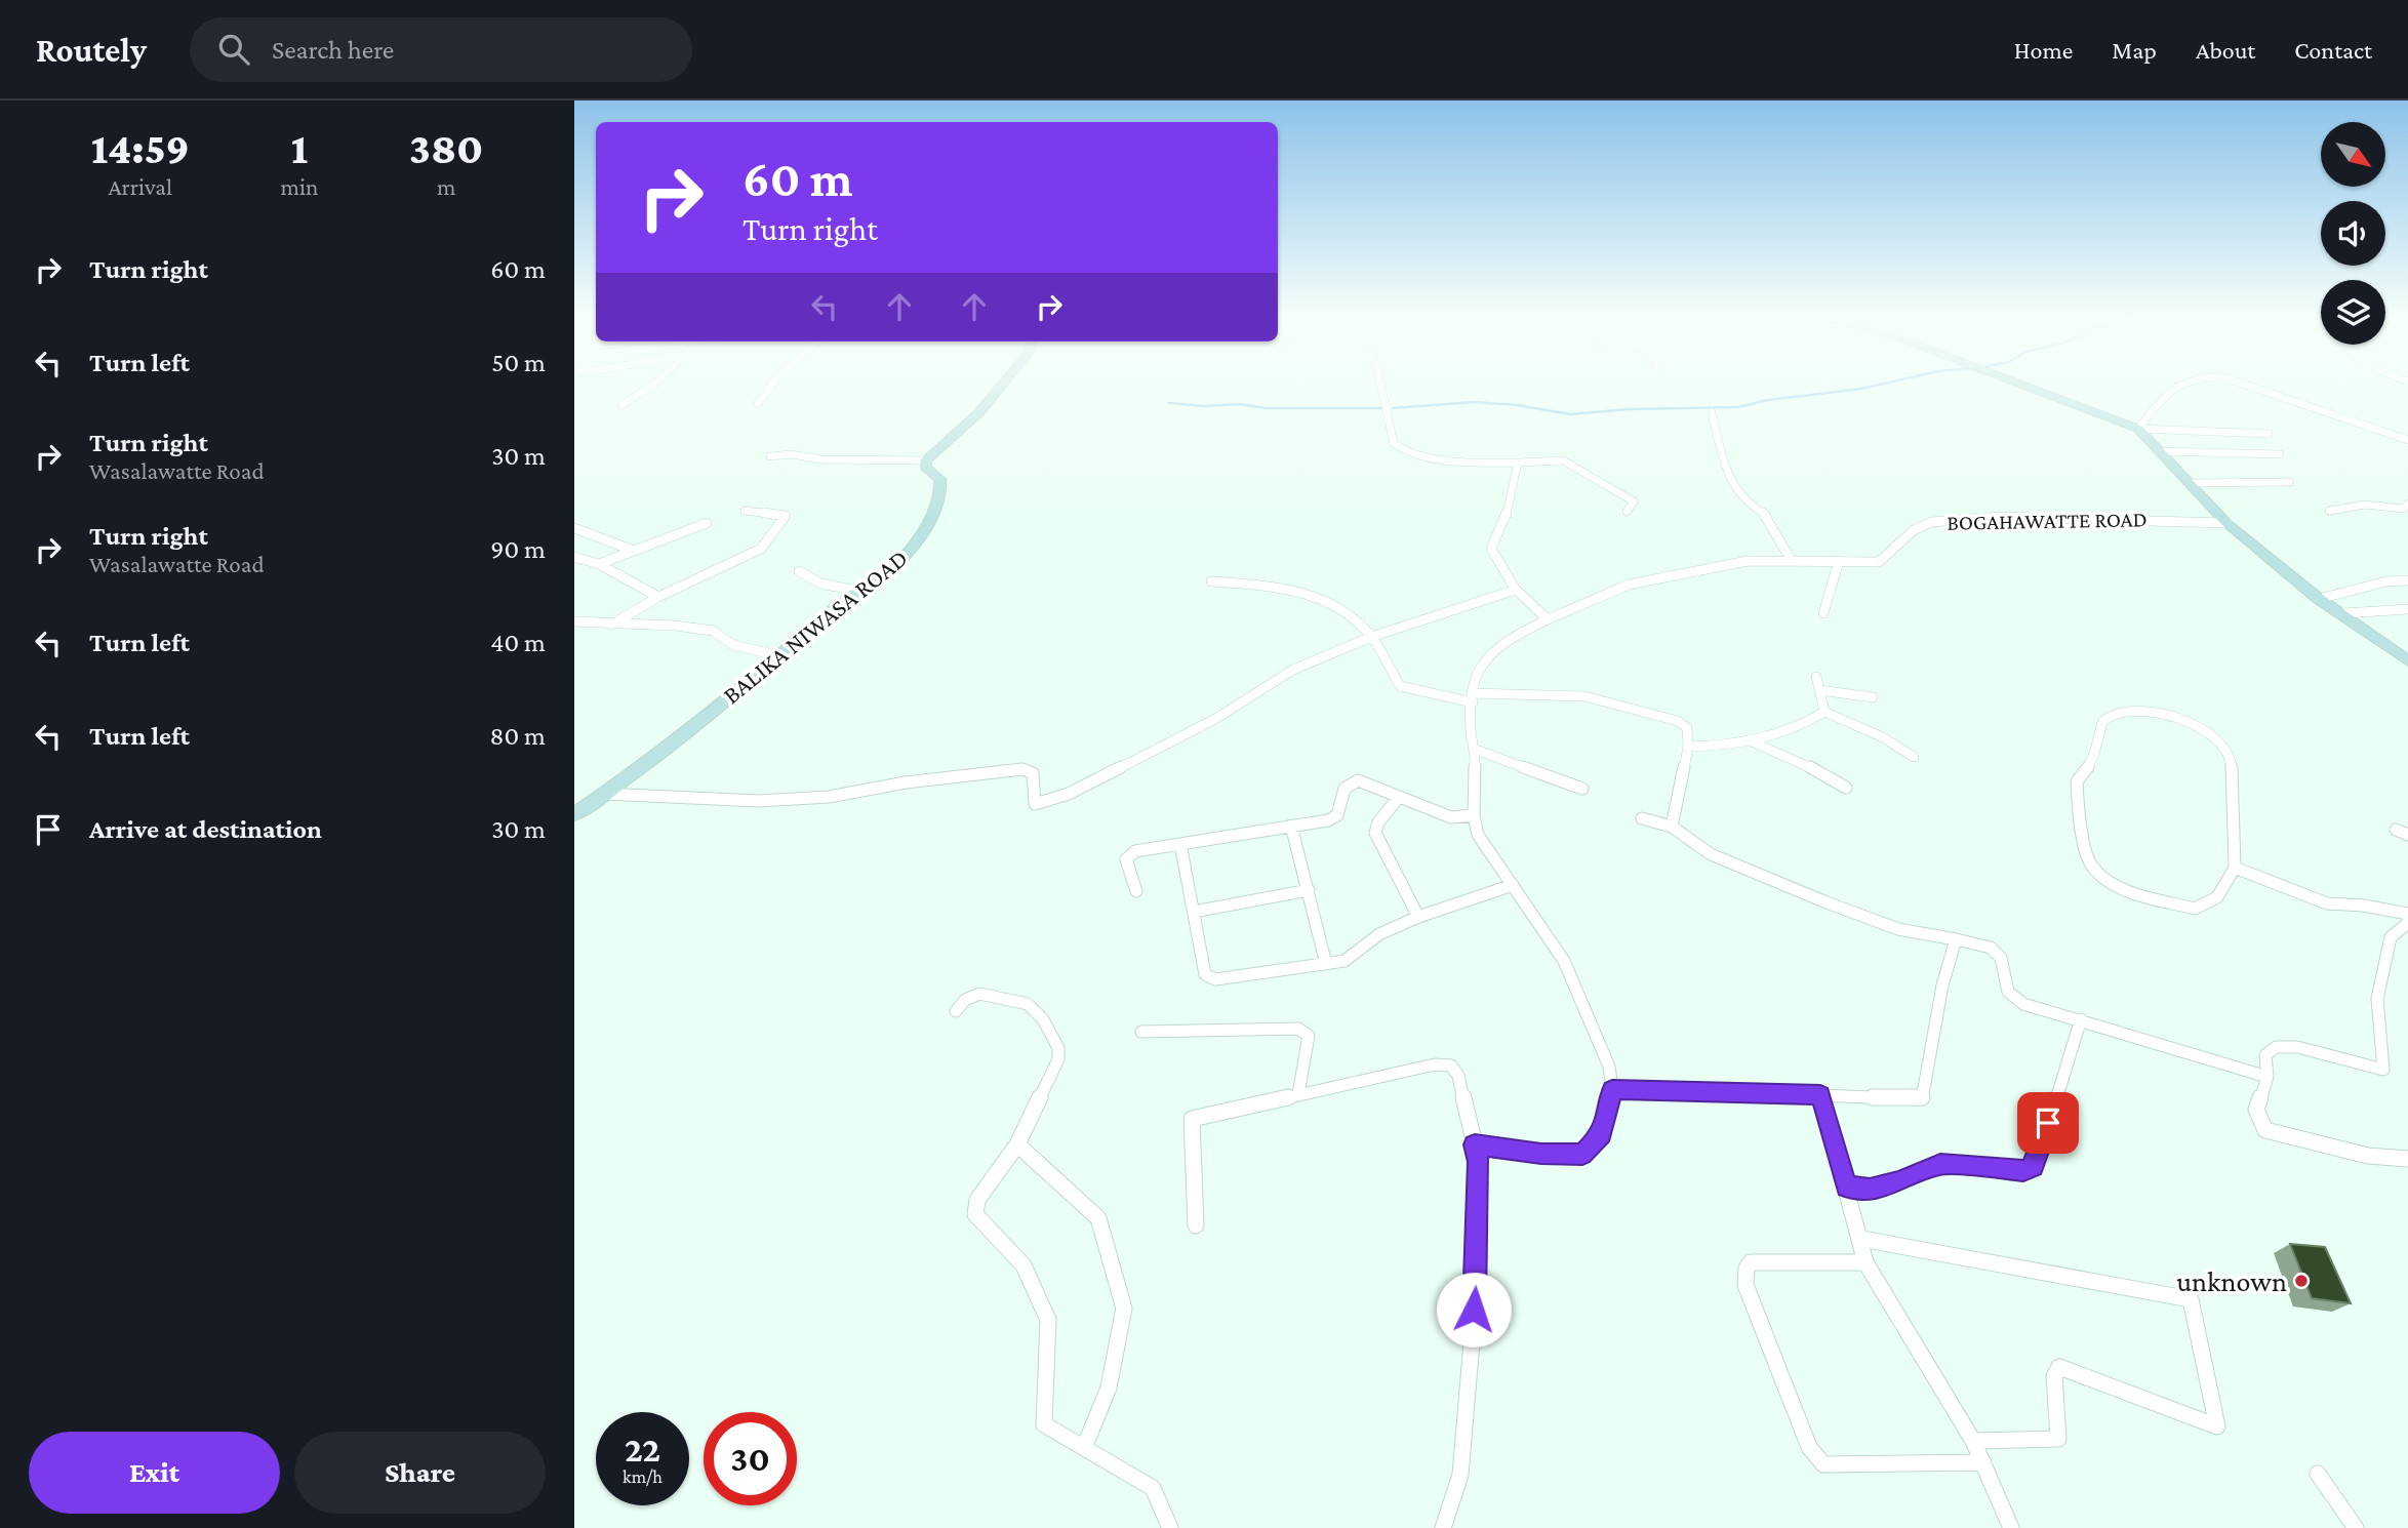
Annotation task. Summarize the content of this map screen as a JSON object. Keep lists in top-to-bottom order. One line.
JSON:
{"streets":{"street":["BOGAHAWATTE ROAD","BALIKA NIWASA ROAD"]},"places":["unknown"],"north":"bottom right","page":{"header":"Routely","search":"Search here","nav":["Home","Map","About","Contact"],"eta":["14:59","Arrival","1","min","380","m"],"turn":["60 m","Turn right"],"list":[{"name":"Turn right","value":"60 m"},{"name":"Turn left","value":"50 m"},{"name":"Turn right","note":"Wasalawatte Road","value":"30 m"},{"name":"Turn right","note":"Wasalawatte Road","value":"90 m"},{"name":"Turn left","value":"40 m"},{"name":"Turn left","value":"80 m"},{"name":"Arrive at destination","value":"30 m"}],"speed":"22 km/h","limit":"30","buttons":["Exit","Share"]}}
